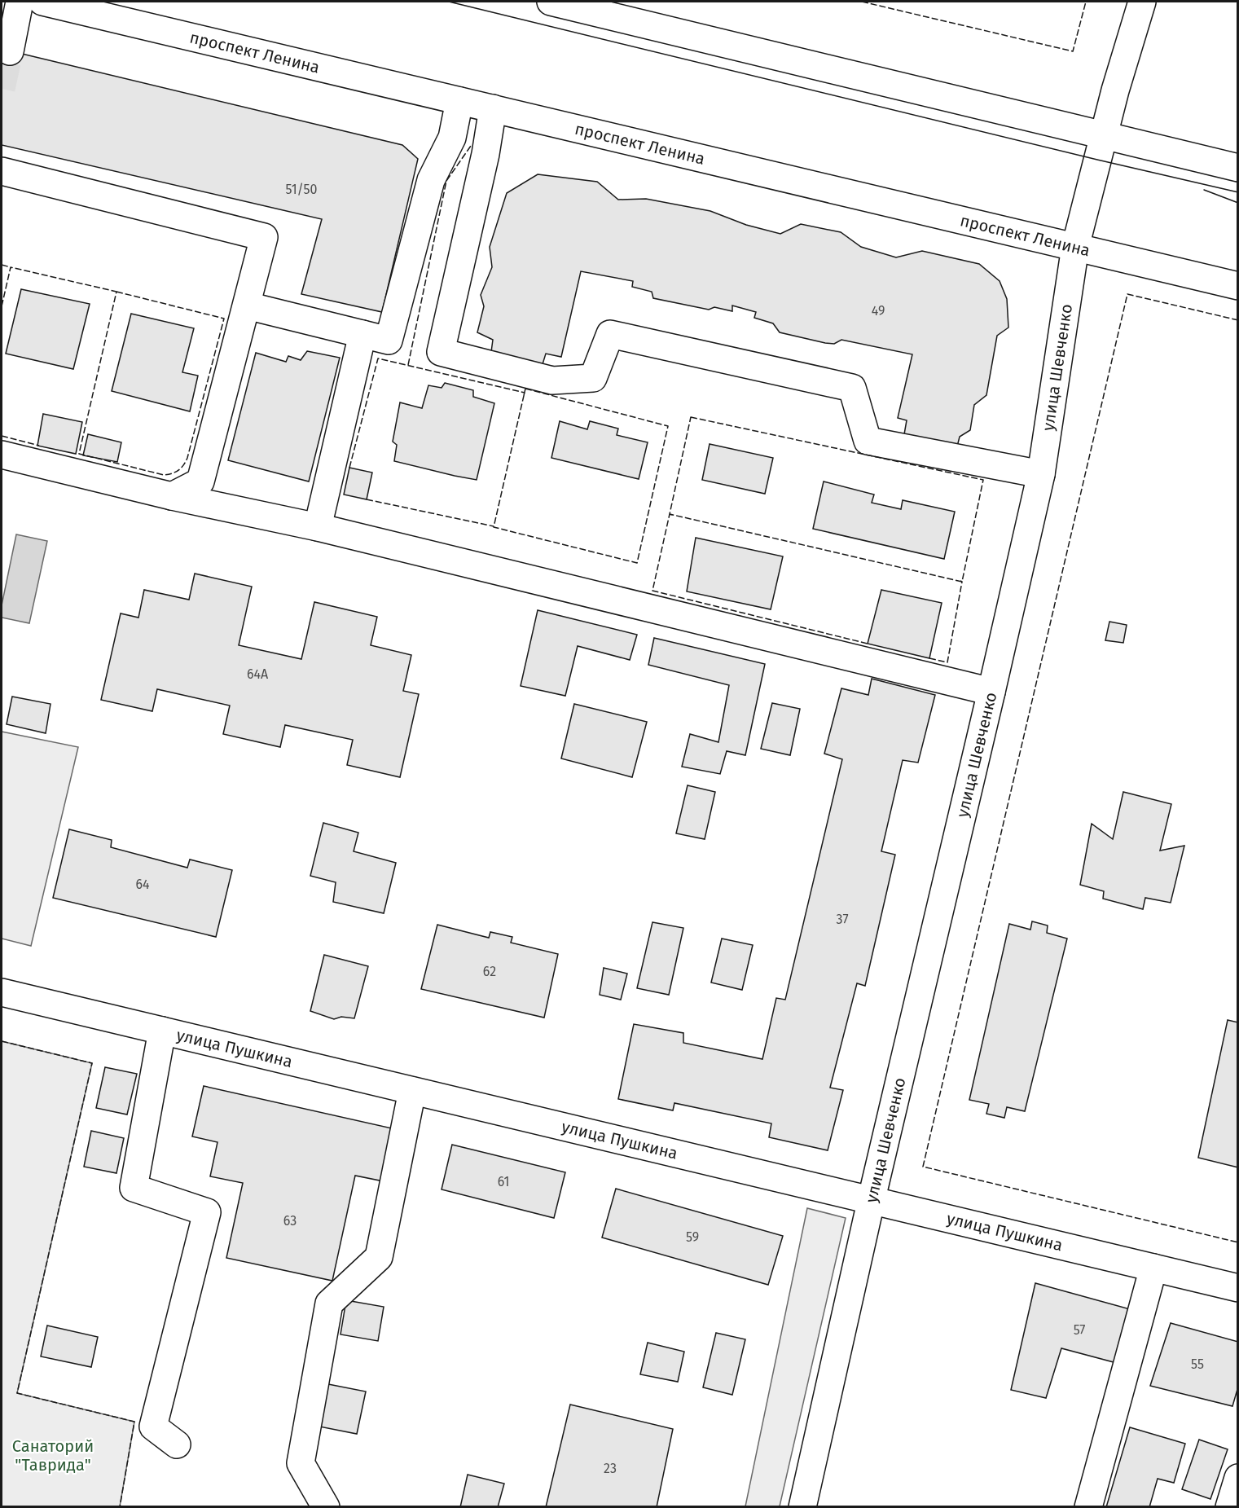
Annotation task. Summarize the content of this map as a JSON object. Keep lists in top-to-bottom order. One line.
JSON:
{"streets":{"street":["проспект Ленина","улица Шевченко","улица Пушкина"]},"crossings":[["проспект Ленина","улица Шевченко"],["улица Шевченко","улица Пушкина"]],"parks":["Санаторий \"Таврида\""],"house_numbers":["51/50","49","64А","64","37","62","61","63","59","57","55","23"]}
